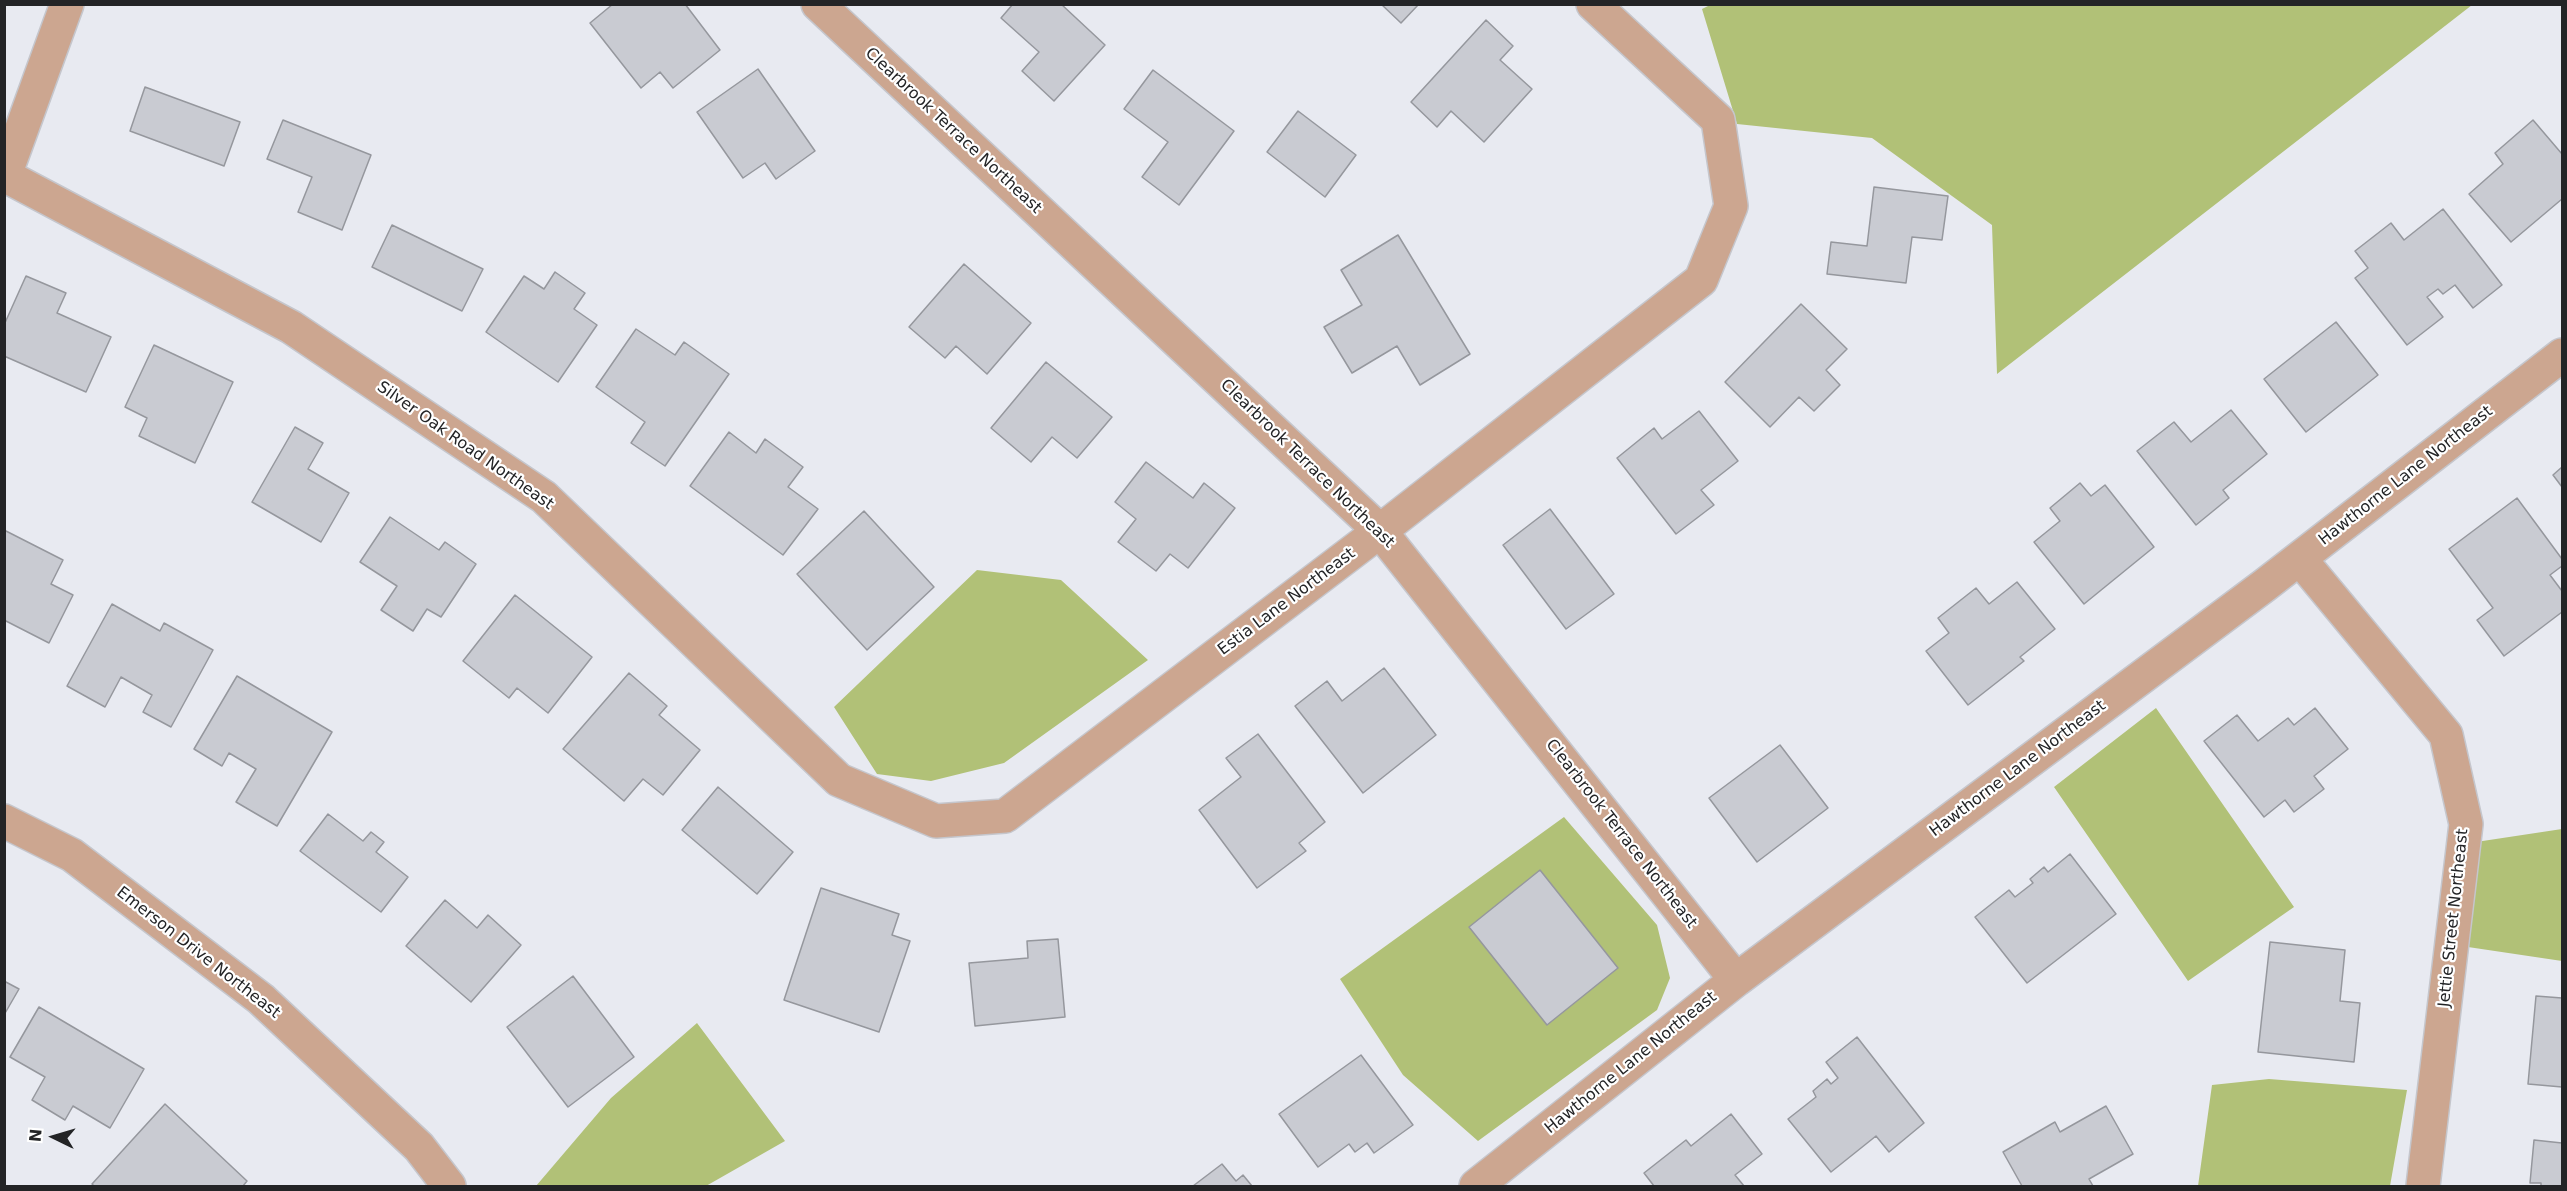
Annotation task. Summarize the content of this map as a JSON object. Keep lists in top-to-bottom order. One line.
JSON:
{"streets":{"street":["Clearbrook Terrace Northeast","Silver Oak Road Northeast","Hawthorne Lane Northeast","Estia Lane Northeast","Jettie Street Northeast","Emerson Drive Northeast"]},"crossings":[["Clearbrook Terrace Northeast","Hawthorne Lane Northeast"],["Clearbrook Terrace Northeast","Estia Lane Northeast"],["Silver Oak Road Northeast","Estia Lane Northeast"],["Hawthorne Lane Northeast","Jettie Street Northeast"]],"north":"left"}
